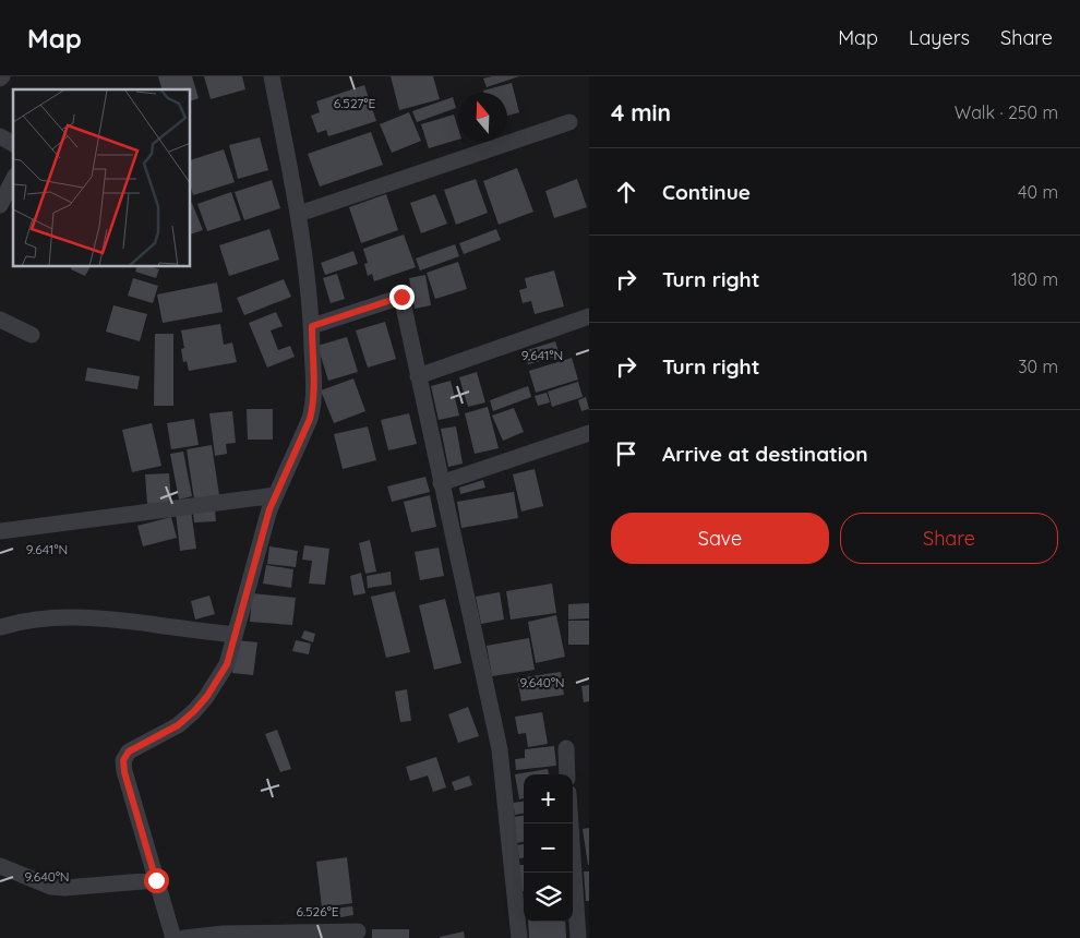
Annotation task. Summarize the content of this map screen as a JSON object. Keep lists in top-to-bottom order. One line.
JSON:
{"north":"top","page":{"header":"Map","nav":["Map","Layers","Share"],"heading":["4 min","Walk · 250 m"],"list":[["Continue","40 m"],["Turn right","180 m"],["Turn right","30 m"],"Arrive at destination"],"buttons":["Save","Share"],"map_buttons":["+","−"]},"coordinates":["6.527°E","9.641°N","9.640°N","6.526°E"]}
